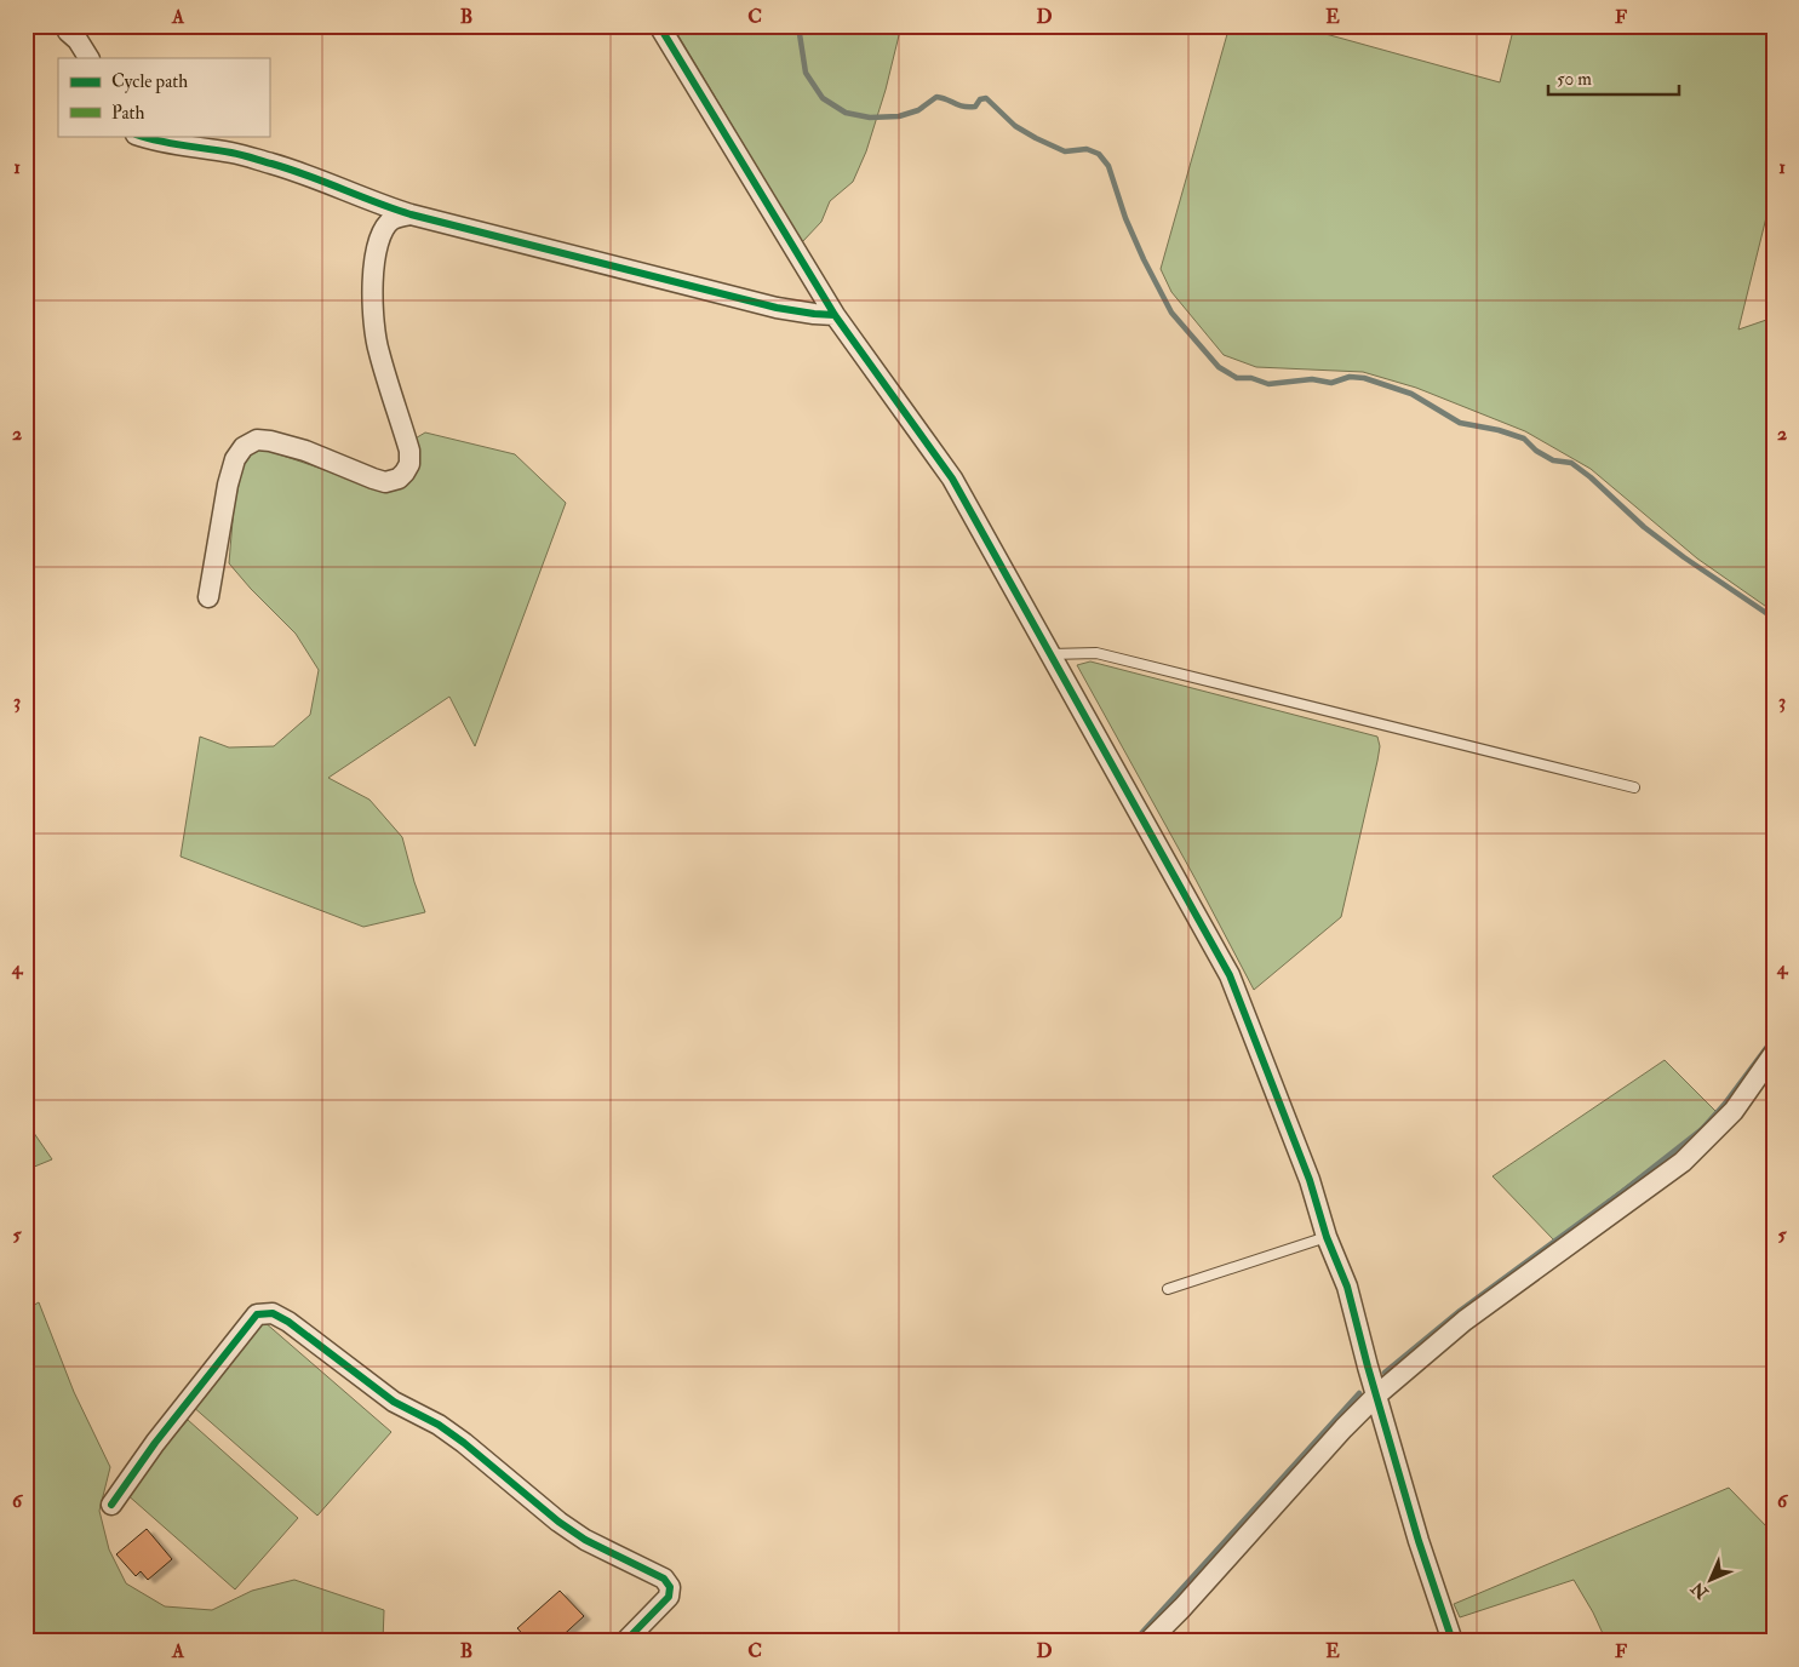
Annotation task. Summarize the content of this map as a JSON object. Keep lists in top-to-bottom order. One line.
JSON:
{"legend":["Cycle path","Path"],"scale_bar":"50 m","north":"bottom left","grid":{"columns":["A","B","C","D","E","F"],"rows":["1","2","3","4","5","6"]}}
